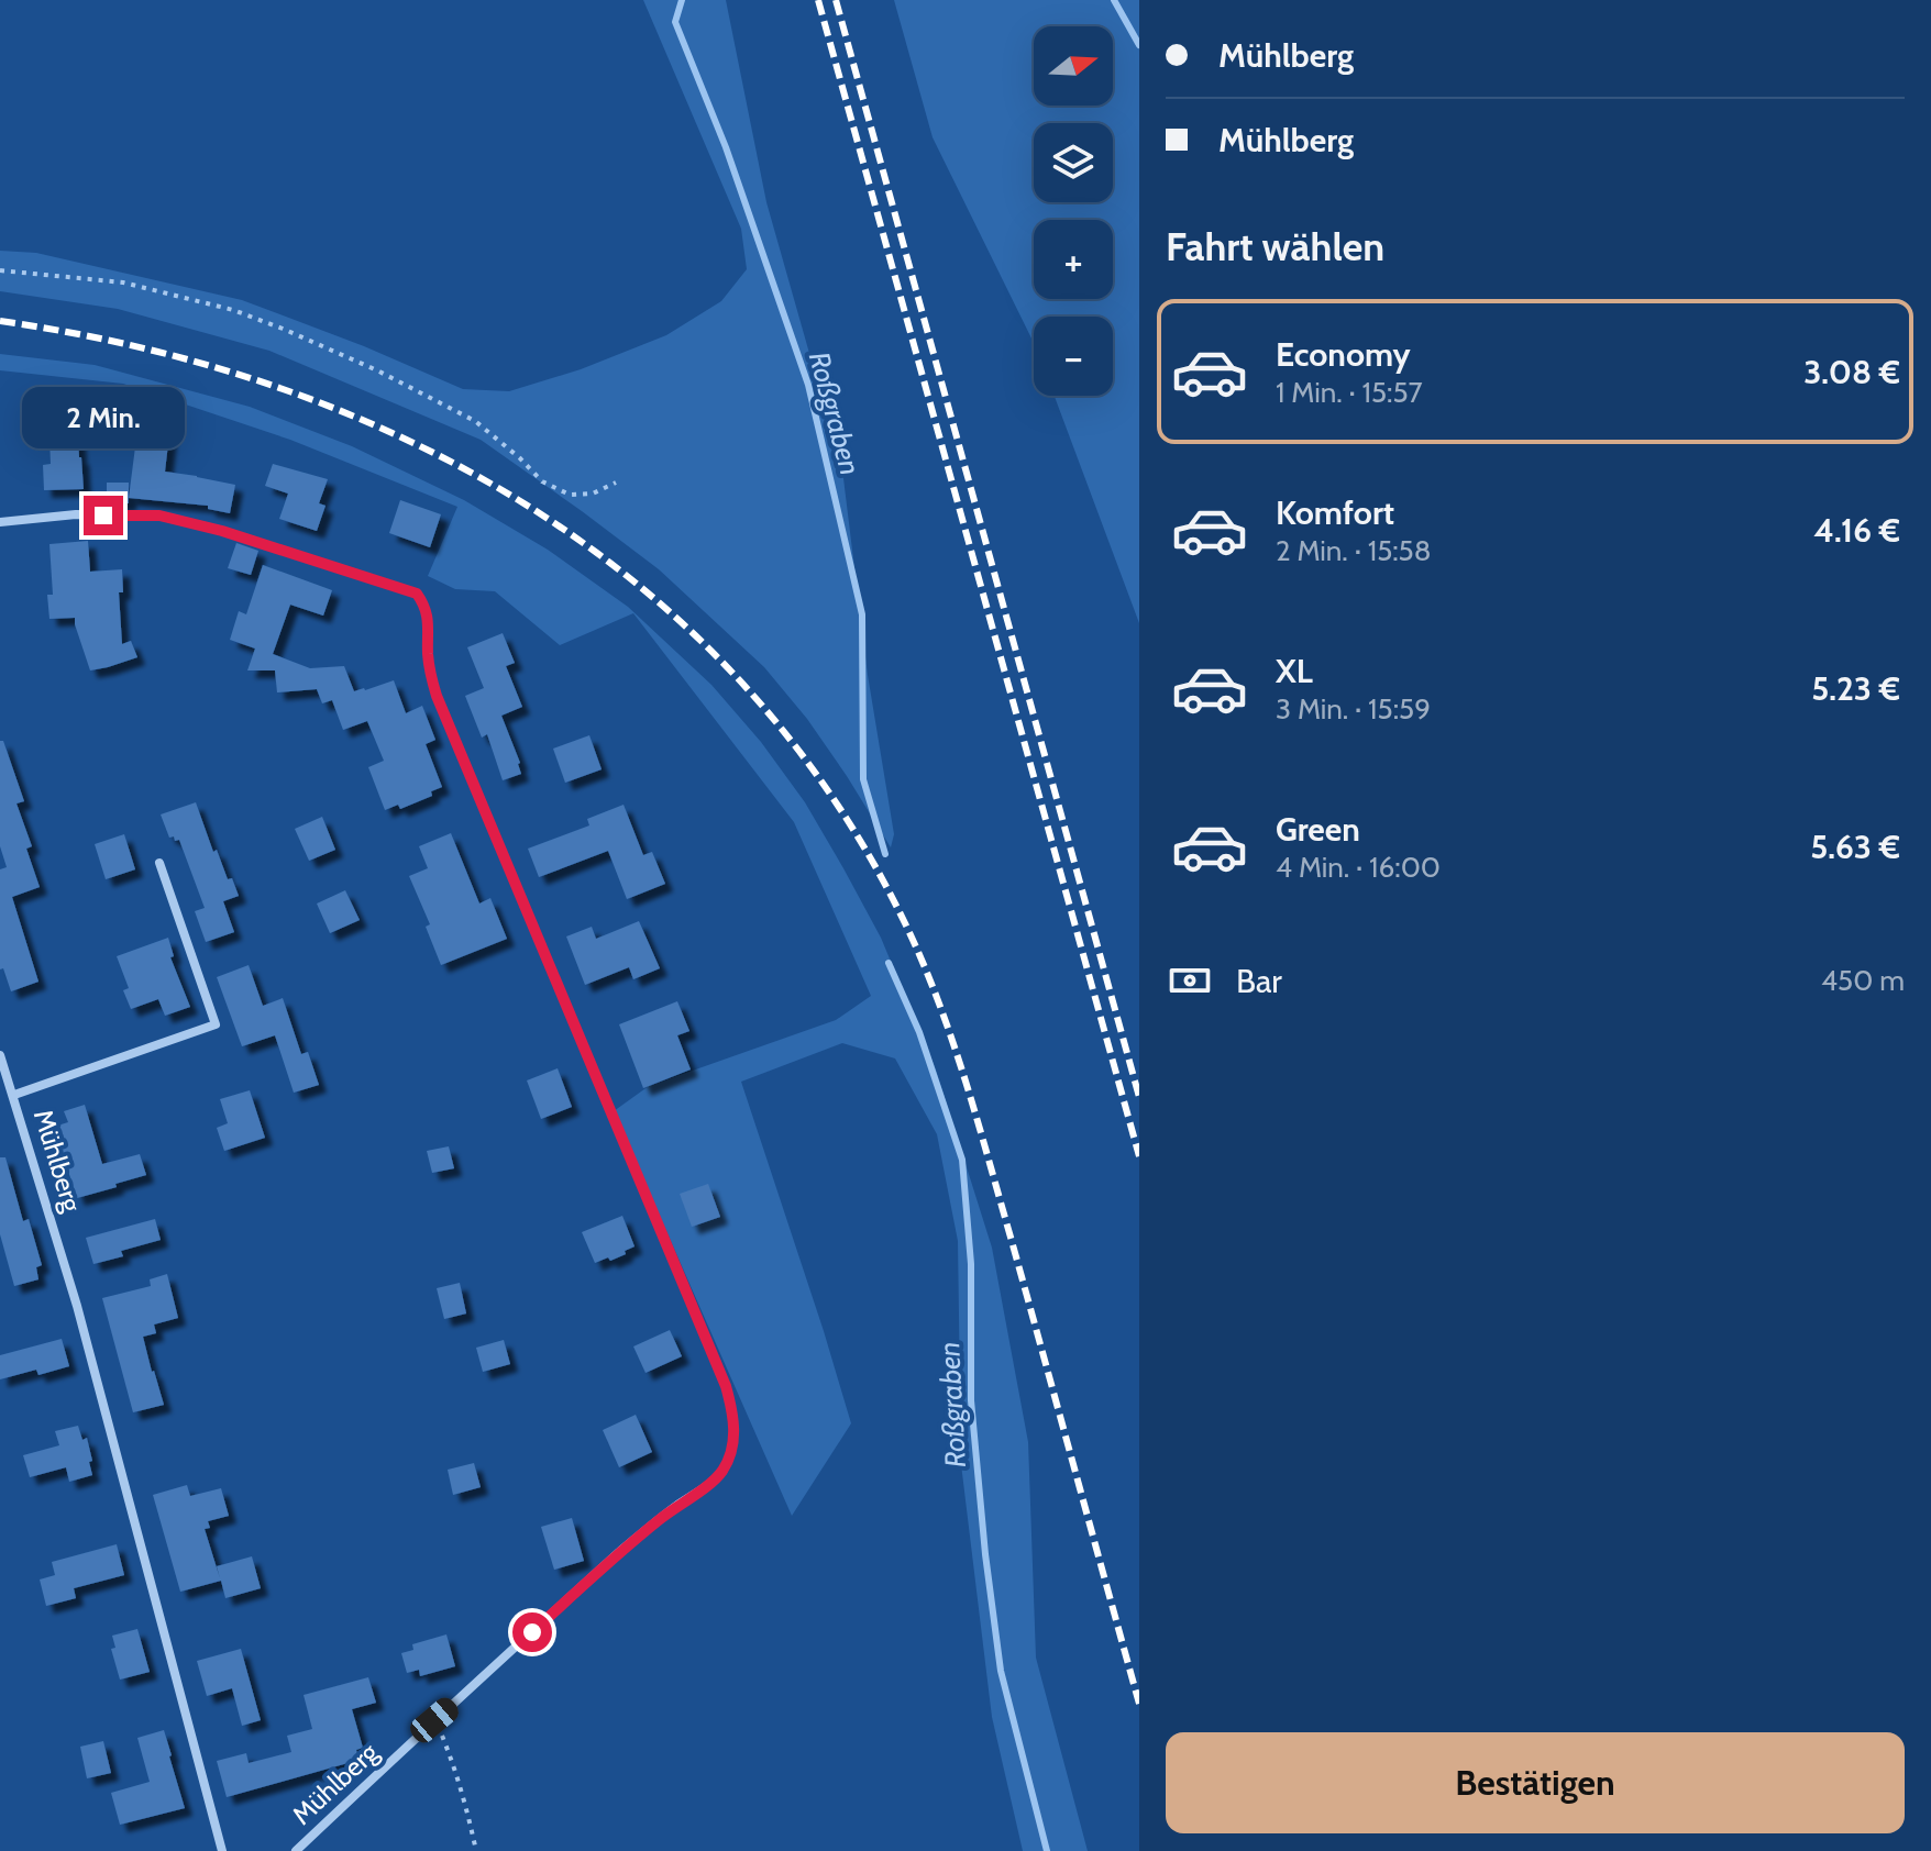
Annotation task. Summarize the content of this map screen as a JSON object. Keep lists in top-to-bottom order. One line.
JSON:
{"streets":{"street":["Mühlberg"]},"water":["Roßgraben"],"north":"right","page":{"banner":["Mühlberg","Mühlberg"],"map_buttons":["+","−"],"heading":"Fahrt wählen","list":[{"name":"Economy","note":"1 Min. · 15:57","value":"3.08 €"},{"name":"Komfort","note":"2 Min. · 15:58","value":"4.16 €"},{"name":"XL","note":"3 Min. · 15:59","value":"5.23 €"},{"name":"Green","note":"4 Min. · 16:00","value":"5.63 €"}],"bubble":"2 Min.","pay":["Bar","450 m"],"buttons":"Bestätigen"}}
